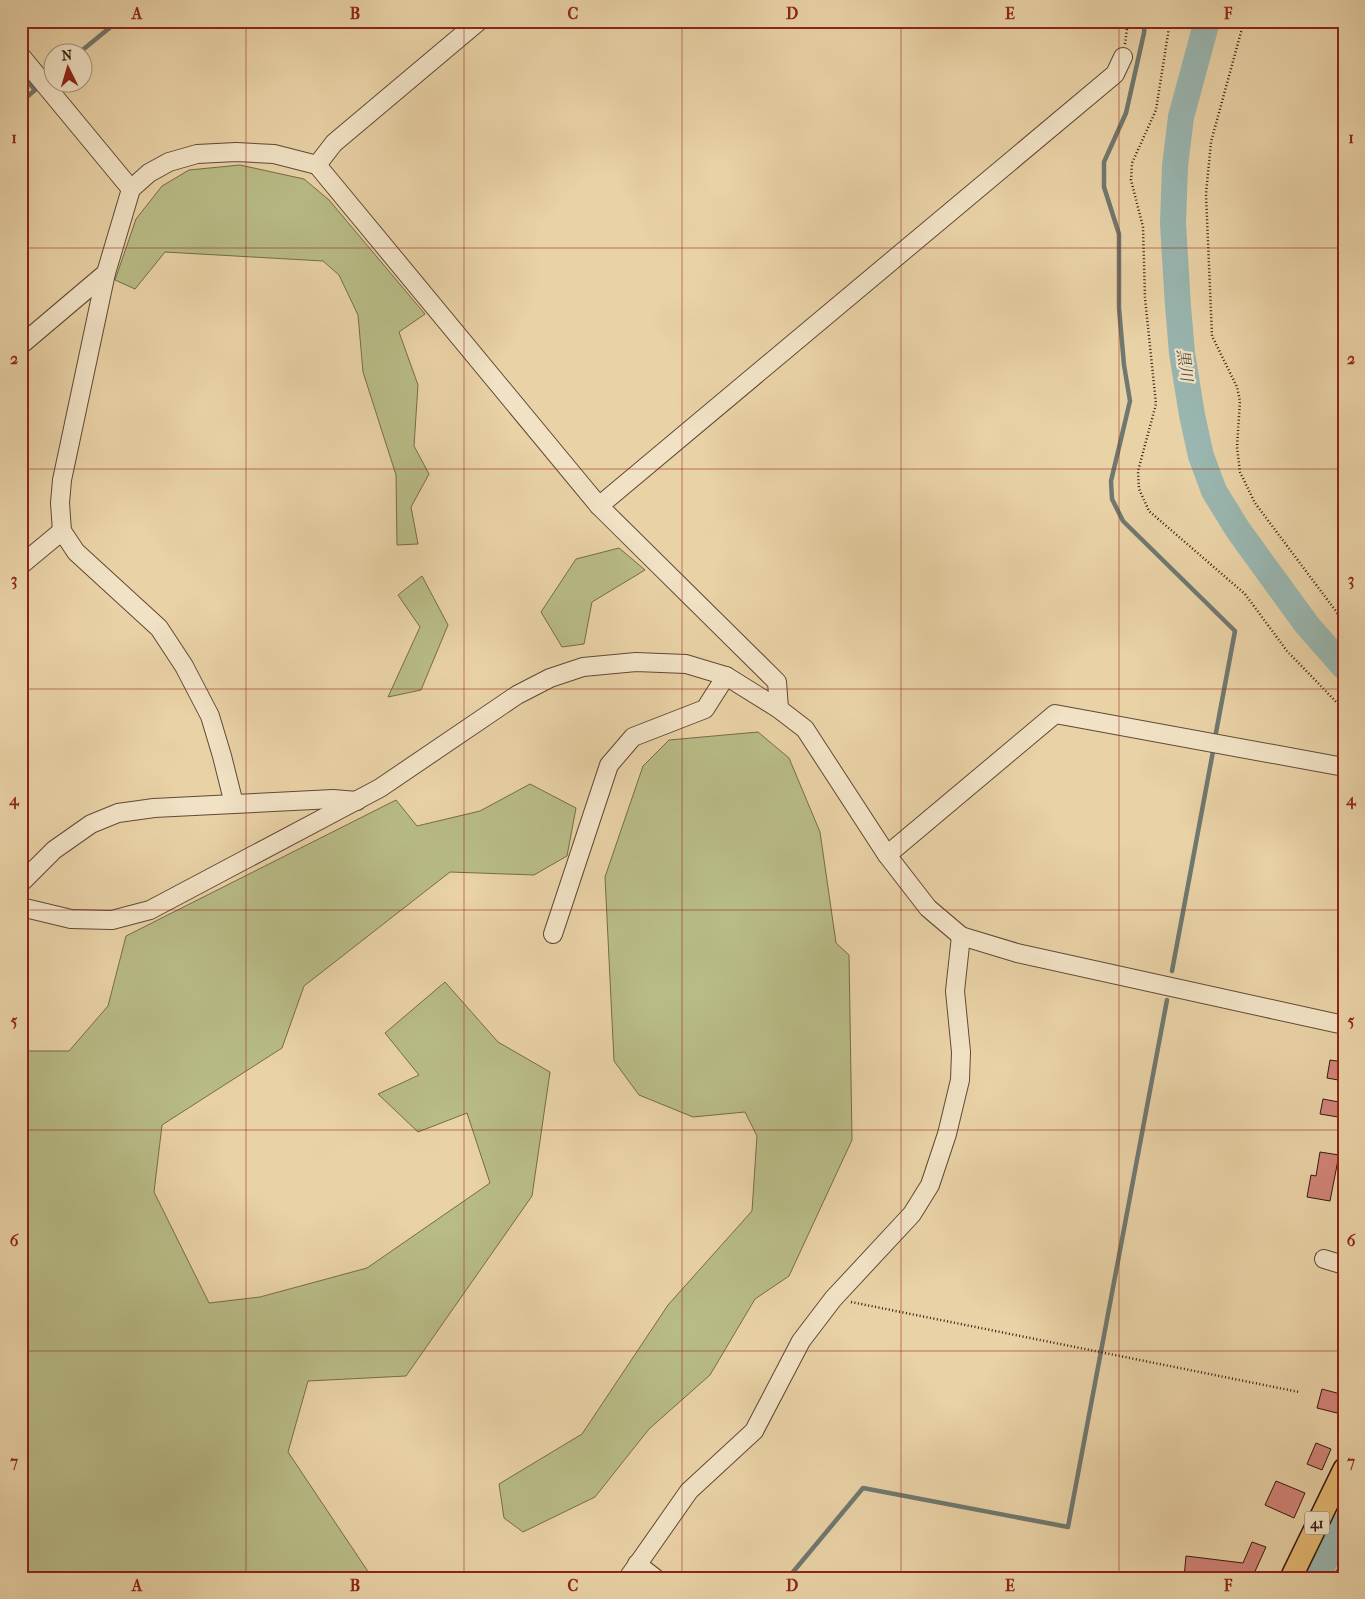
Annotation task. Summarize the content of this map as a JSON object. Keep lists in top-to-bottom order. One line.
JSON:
{"streets":{"main road":["41"]},"water":["黒川"],"north":"top","grid":{"columns":["A","B","C","D","E","F"],"rows":["1","2","3","4","5","6","7"]}}
